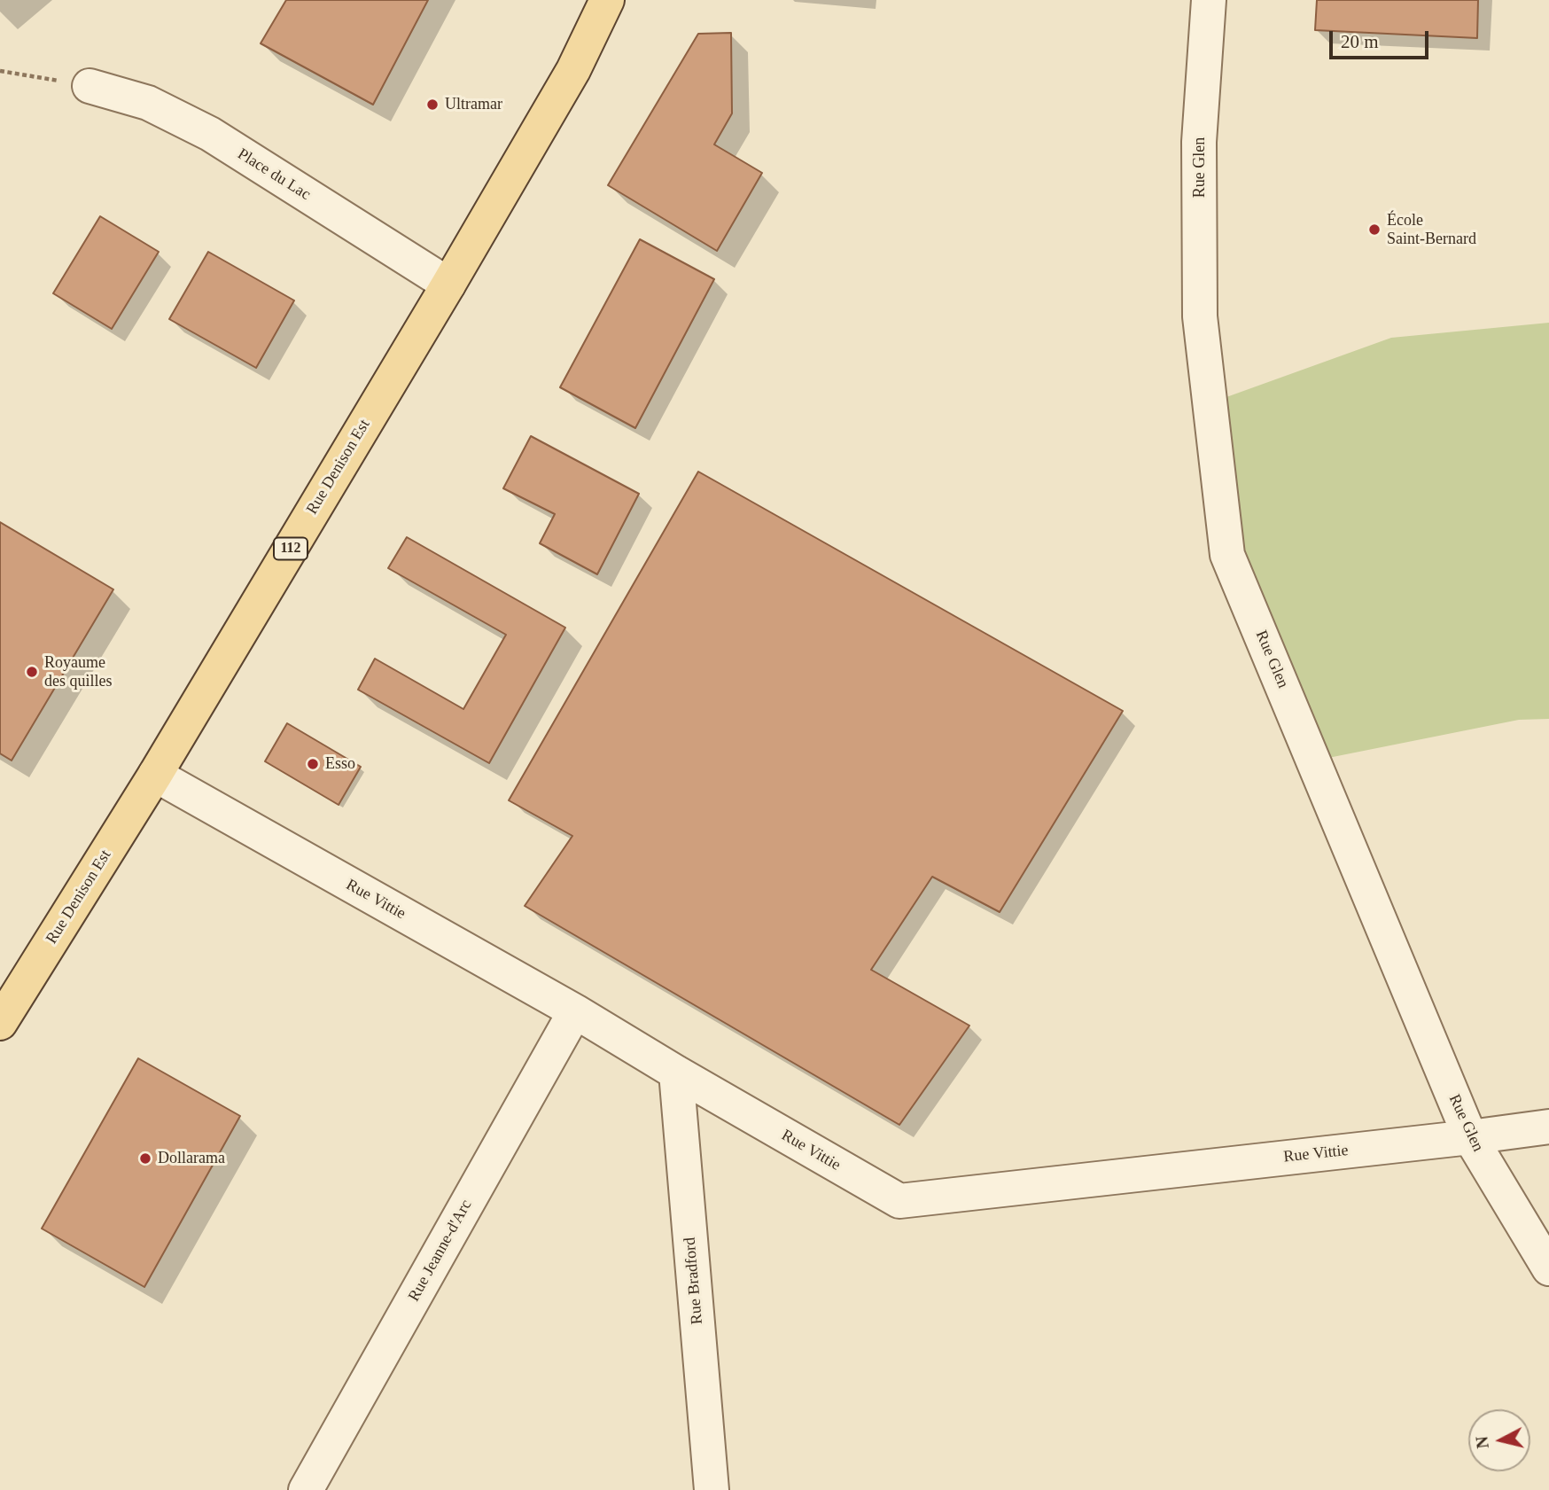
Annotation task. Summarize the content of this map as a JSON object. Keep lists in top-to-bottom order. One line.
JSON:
{"streets":{"main road":["Rue Denison Est","112"],"street":["Rue Glen","Place du Lac","Rue Vittie","Rue Jeanne-d'Arc","Rue Bradford"]},"crossings":[["Rue Glen","Rue Vittie"],["Place du Lac","Rue Denison Est"],["Rue Denison Est","Rue Vittie"],["Rue Vittie","Rue Jeanne-d'Arc"],["Rue Vittie","Rue Bradford"]],"places":["Ultramar","École Saint-Bernard","Royaume des quilles","Esso","Dollarama"],"scale_bar":"20 m","north":"left"}
